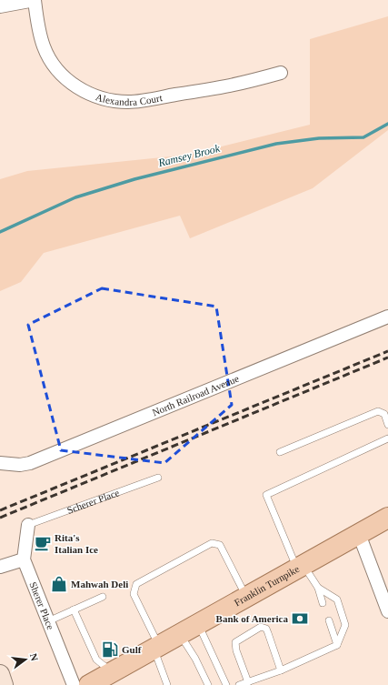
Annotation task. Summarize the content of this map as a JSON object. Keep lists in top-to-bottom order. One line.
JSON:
{"streets":{"main road":["Franklin Turnpike"],"street":["Alexandra Court","North Railroad Avenue","Sherer Place"],"lane":["Scherer Place"]},"crossings":[["Scherer Place","Sherer Place"]],"water":["Ramsey Brook"],"places":{"cafe":["Rita's Italian Ice"],"shop":["Mahwah Deli"],"bank":["Bank of America"],"fuel station":["Gulf"]},"north":"right"}
